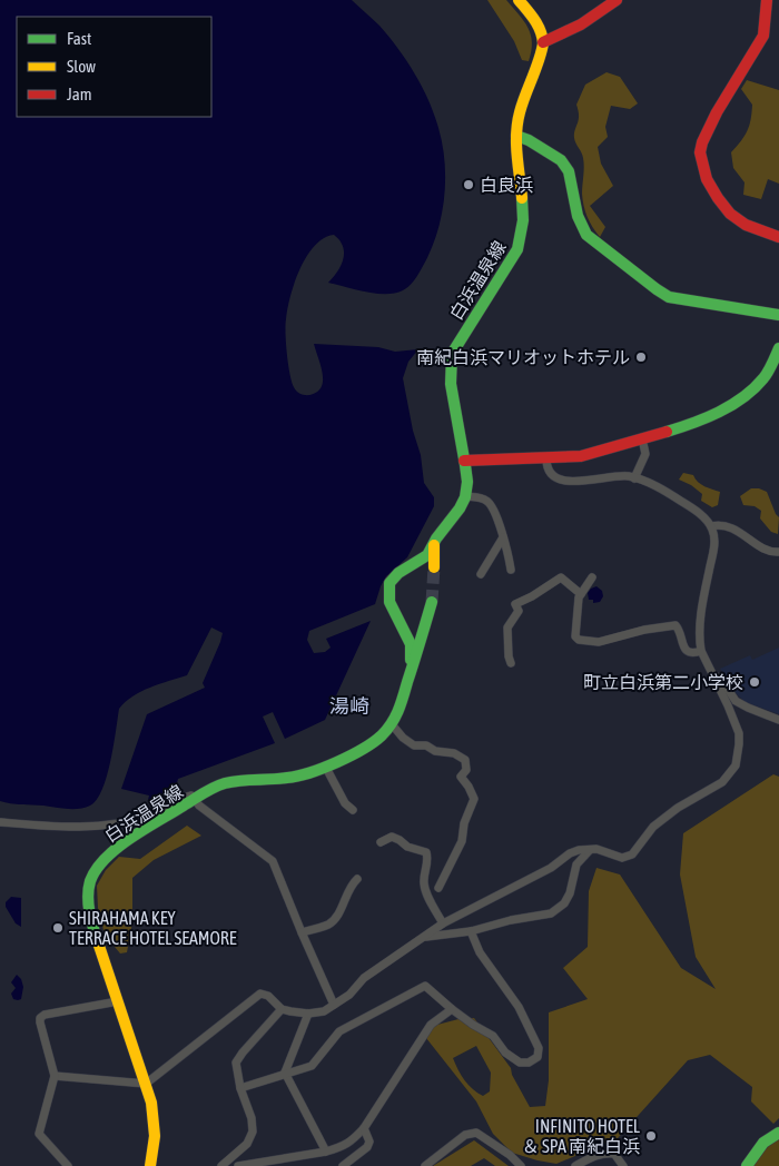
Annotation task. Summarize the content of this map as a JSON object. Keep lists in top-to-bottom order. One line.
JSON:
{"streets":{"main road":["白浜温泉線"]},"districts":["湯崎"],"places":["白良浜","南紀白浜マリオットホテル","町立白浜第二小学校","SHIRAHAMA KEY TERRACE HOTEL SEAMORE","INFINITO HOTEL ＆ SPA 南紀白浜"],"legend":["Fast","Slow","Jam"]}
